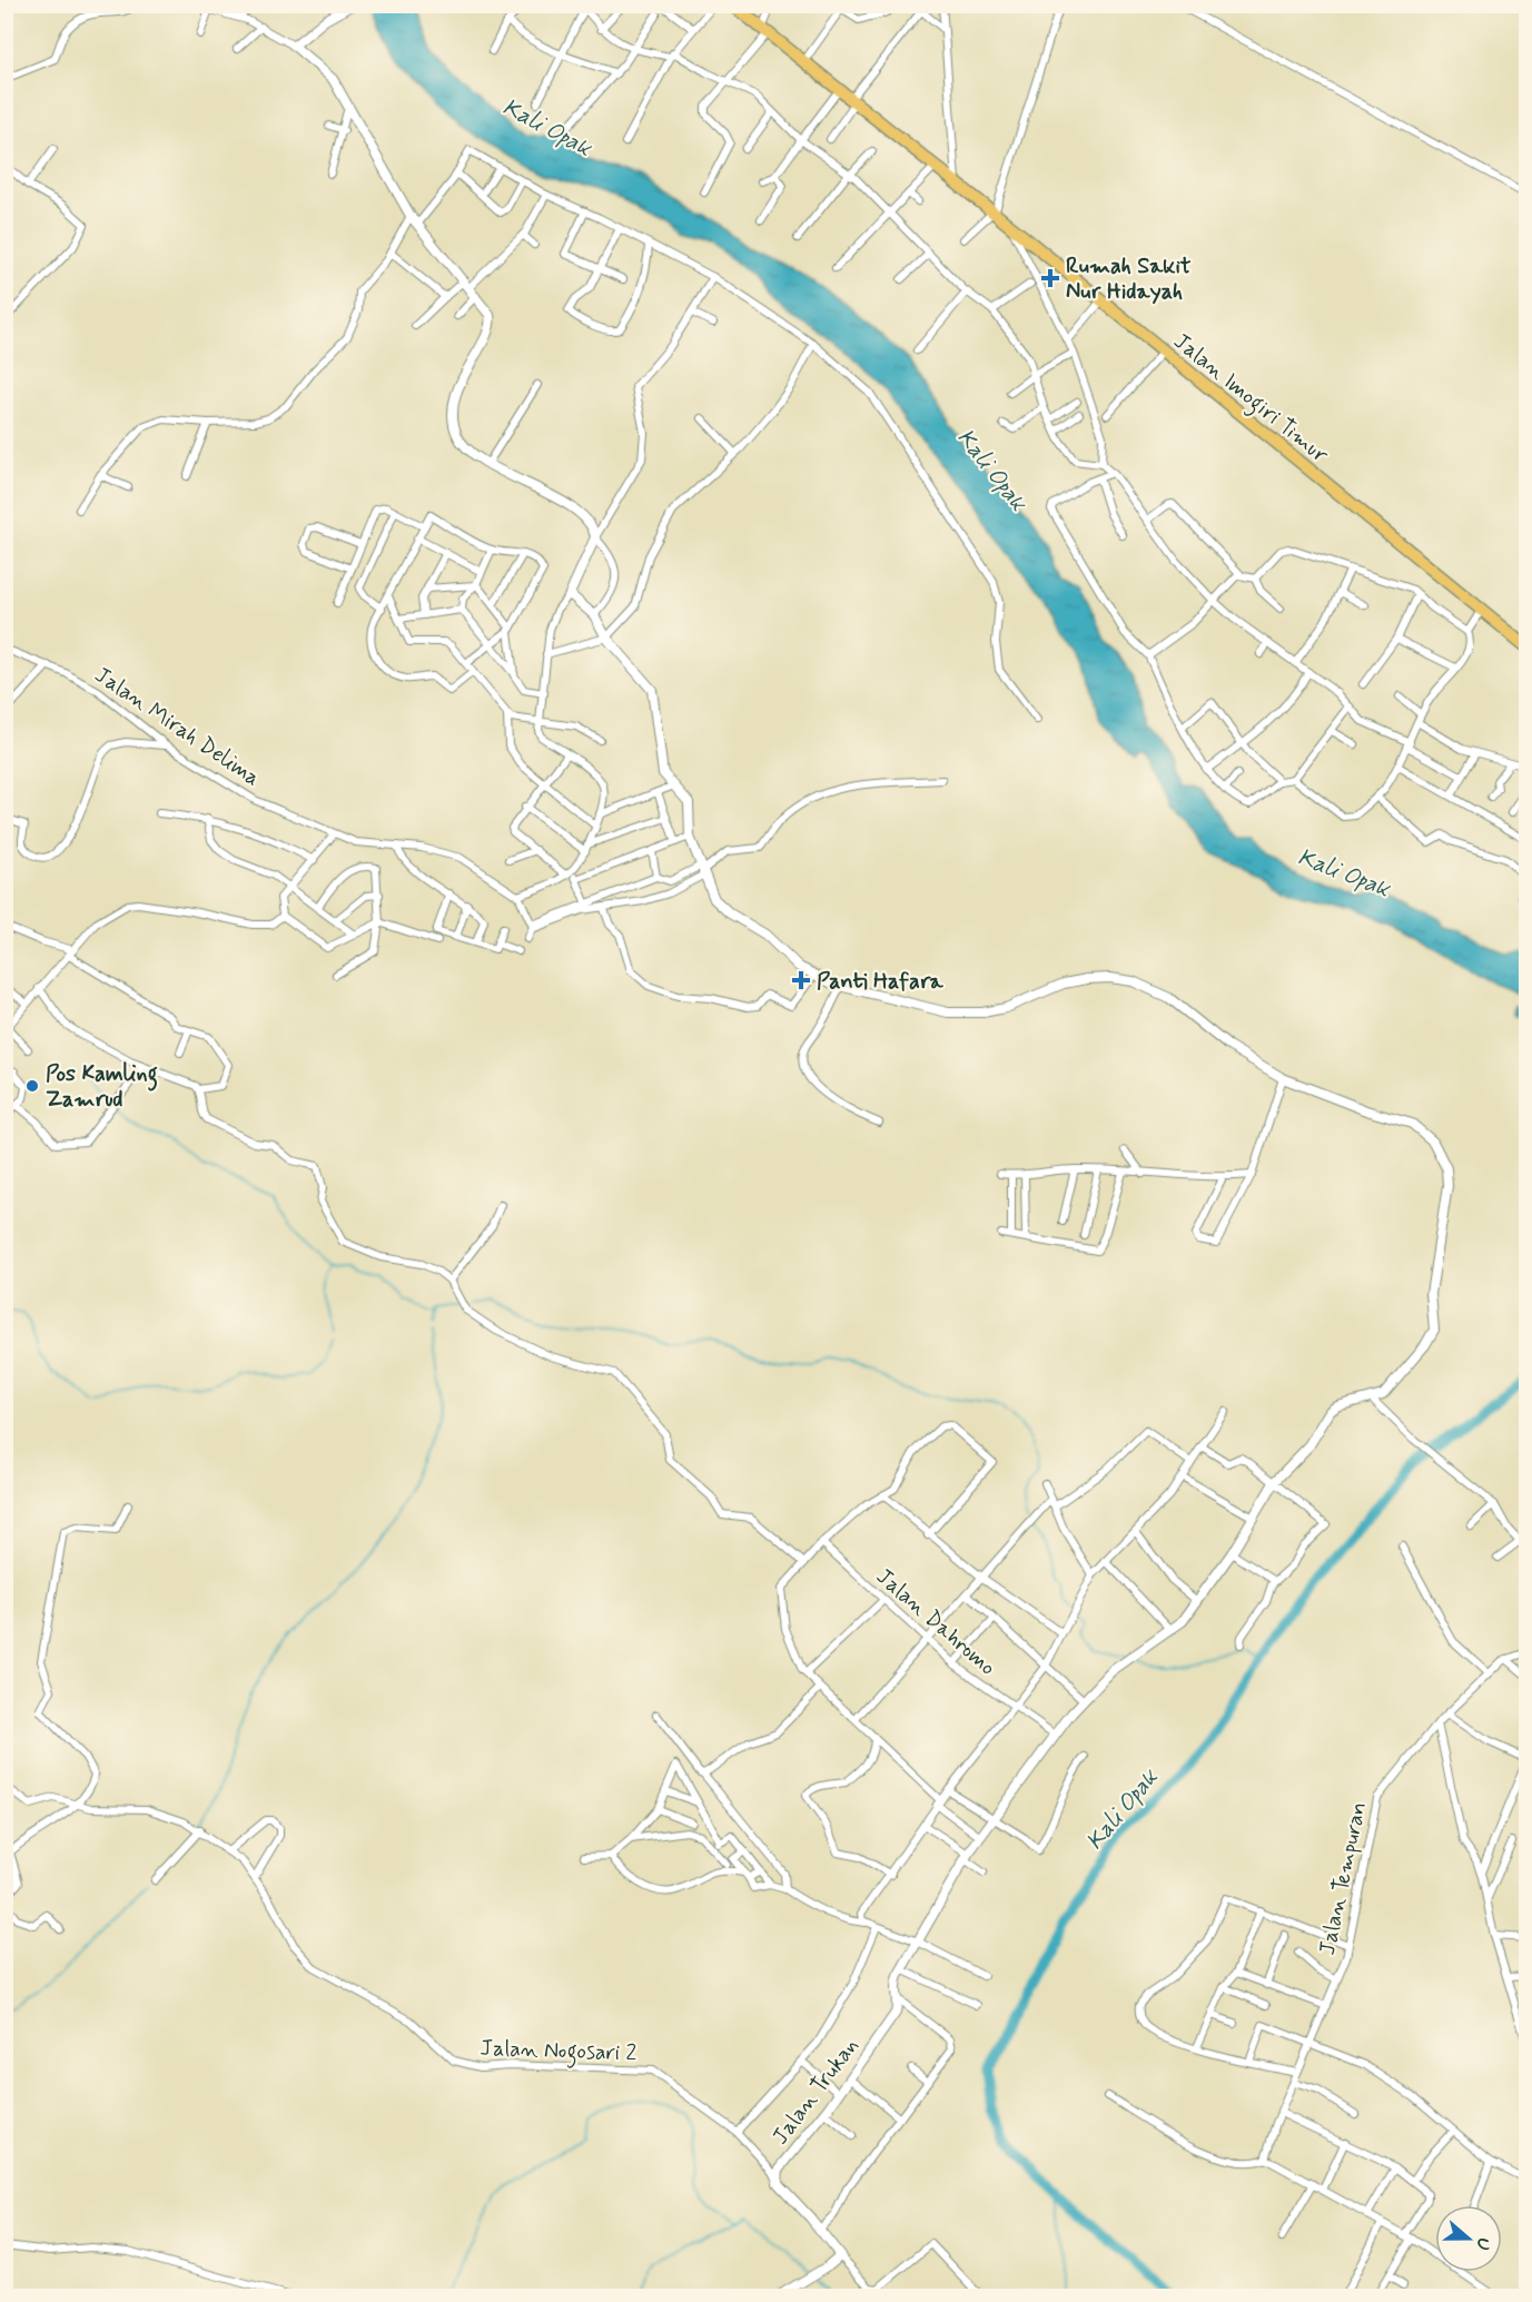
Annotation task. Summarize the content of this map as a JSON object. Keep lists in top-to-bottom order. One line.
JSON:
{"streets":{"main road":["Jalan Imogiri Timur"],"street":["Jalan Mirah Delima","Jalan Dahromo","Jalan Tempuran","Jalan Nogosari 2","Jalan Trukan"]},"crossings":[["Jalan Nogosari 2","Jalan Trukan"]],"water":["Kali Opak"],"places":{"health":["Rumah Sakit Nur Hidayah","Panti Hafara"],"other":["Pos Kamling Zamrud"]},"north":"right"}
